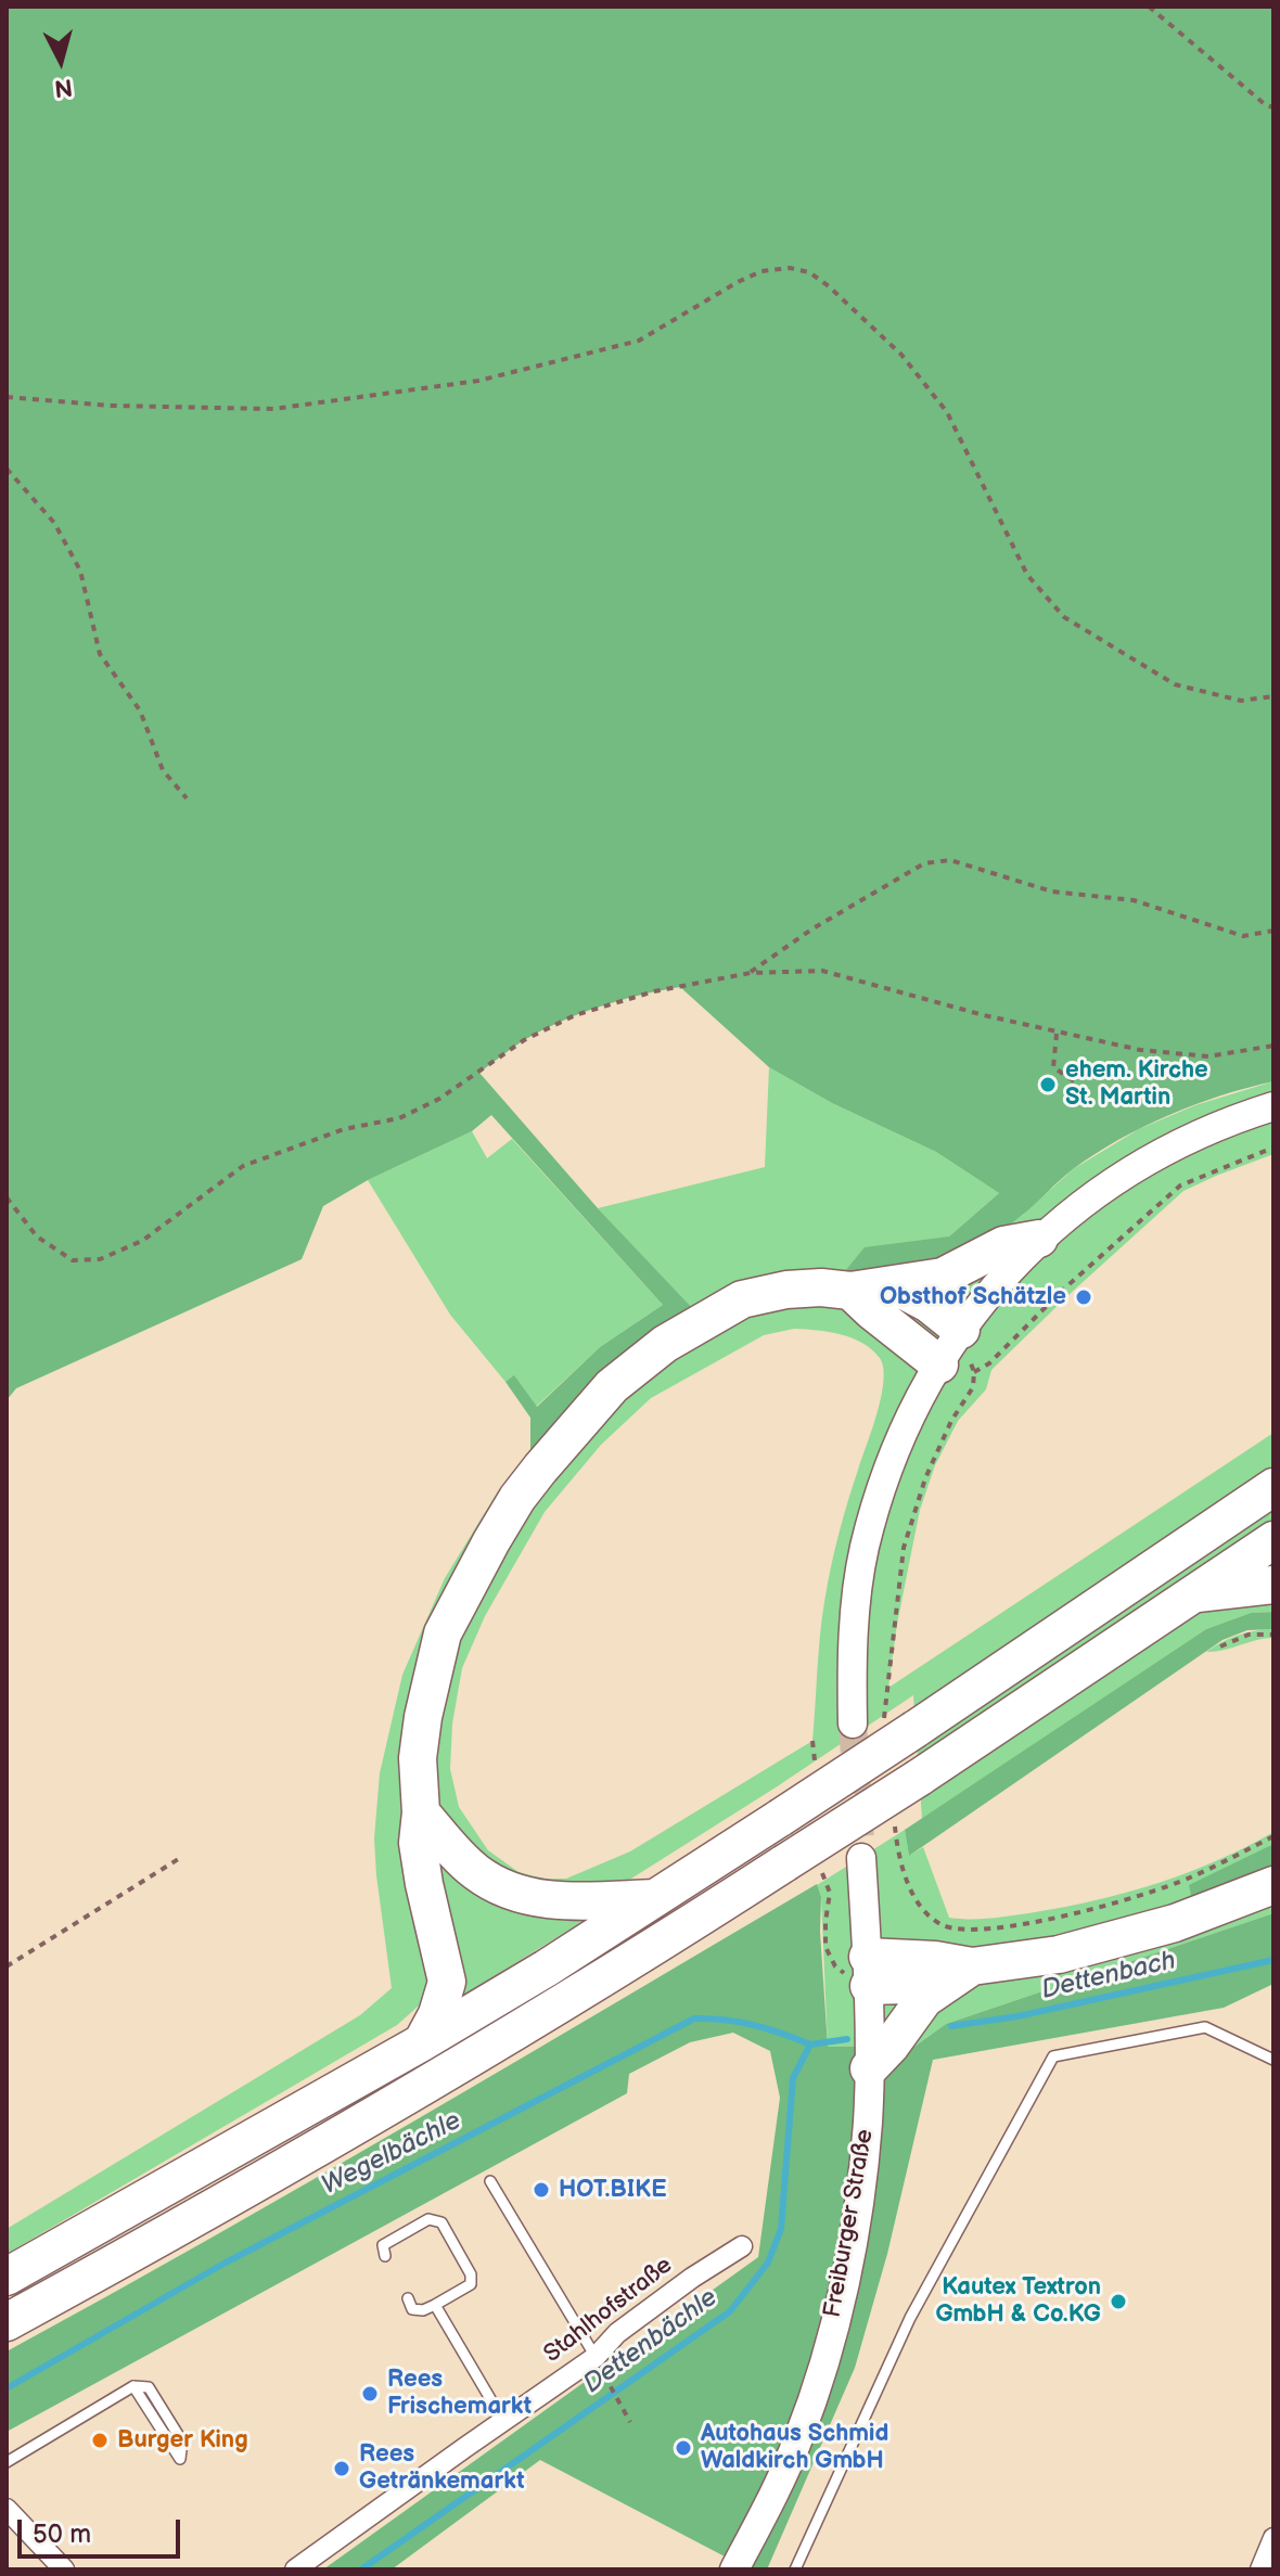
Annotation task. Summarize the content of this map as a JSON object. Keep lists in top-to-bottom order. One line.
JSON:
{"streets":{"main road":["Freiburger Straße"],"street":["Stahlhofstraße"]},"water":["Dettenbach","Wegelbächle","Dettenbächle"],"places":["ehem. Kirche St. Martin","Obsthof Schätzle","HOT.BIKE","Kautex Textron GmbH & Co.KG","Rees Frischemarkt","Burger King","Autohaus Schmid Waldkirch GmbH","Rees Getränkemarkt"],"scale_bar":"50 m","north":"bottom"}
